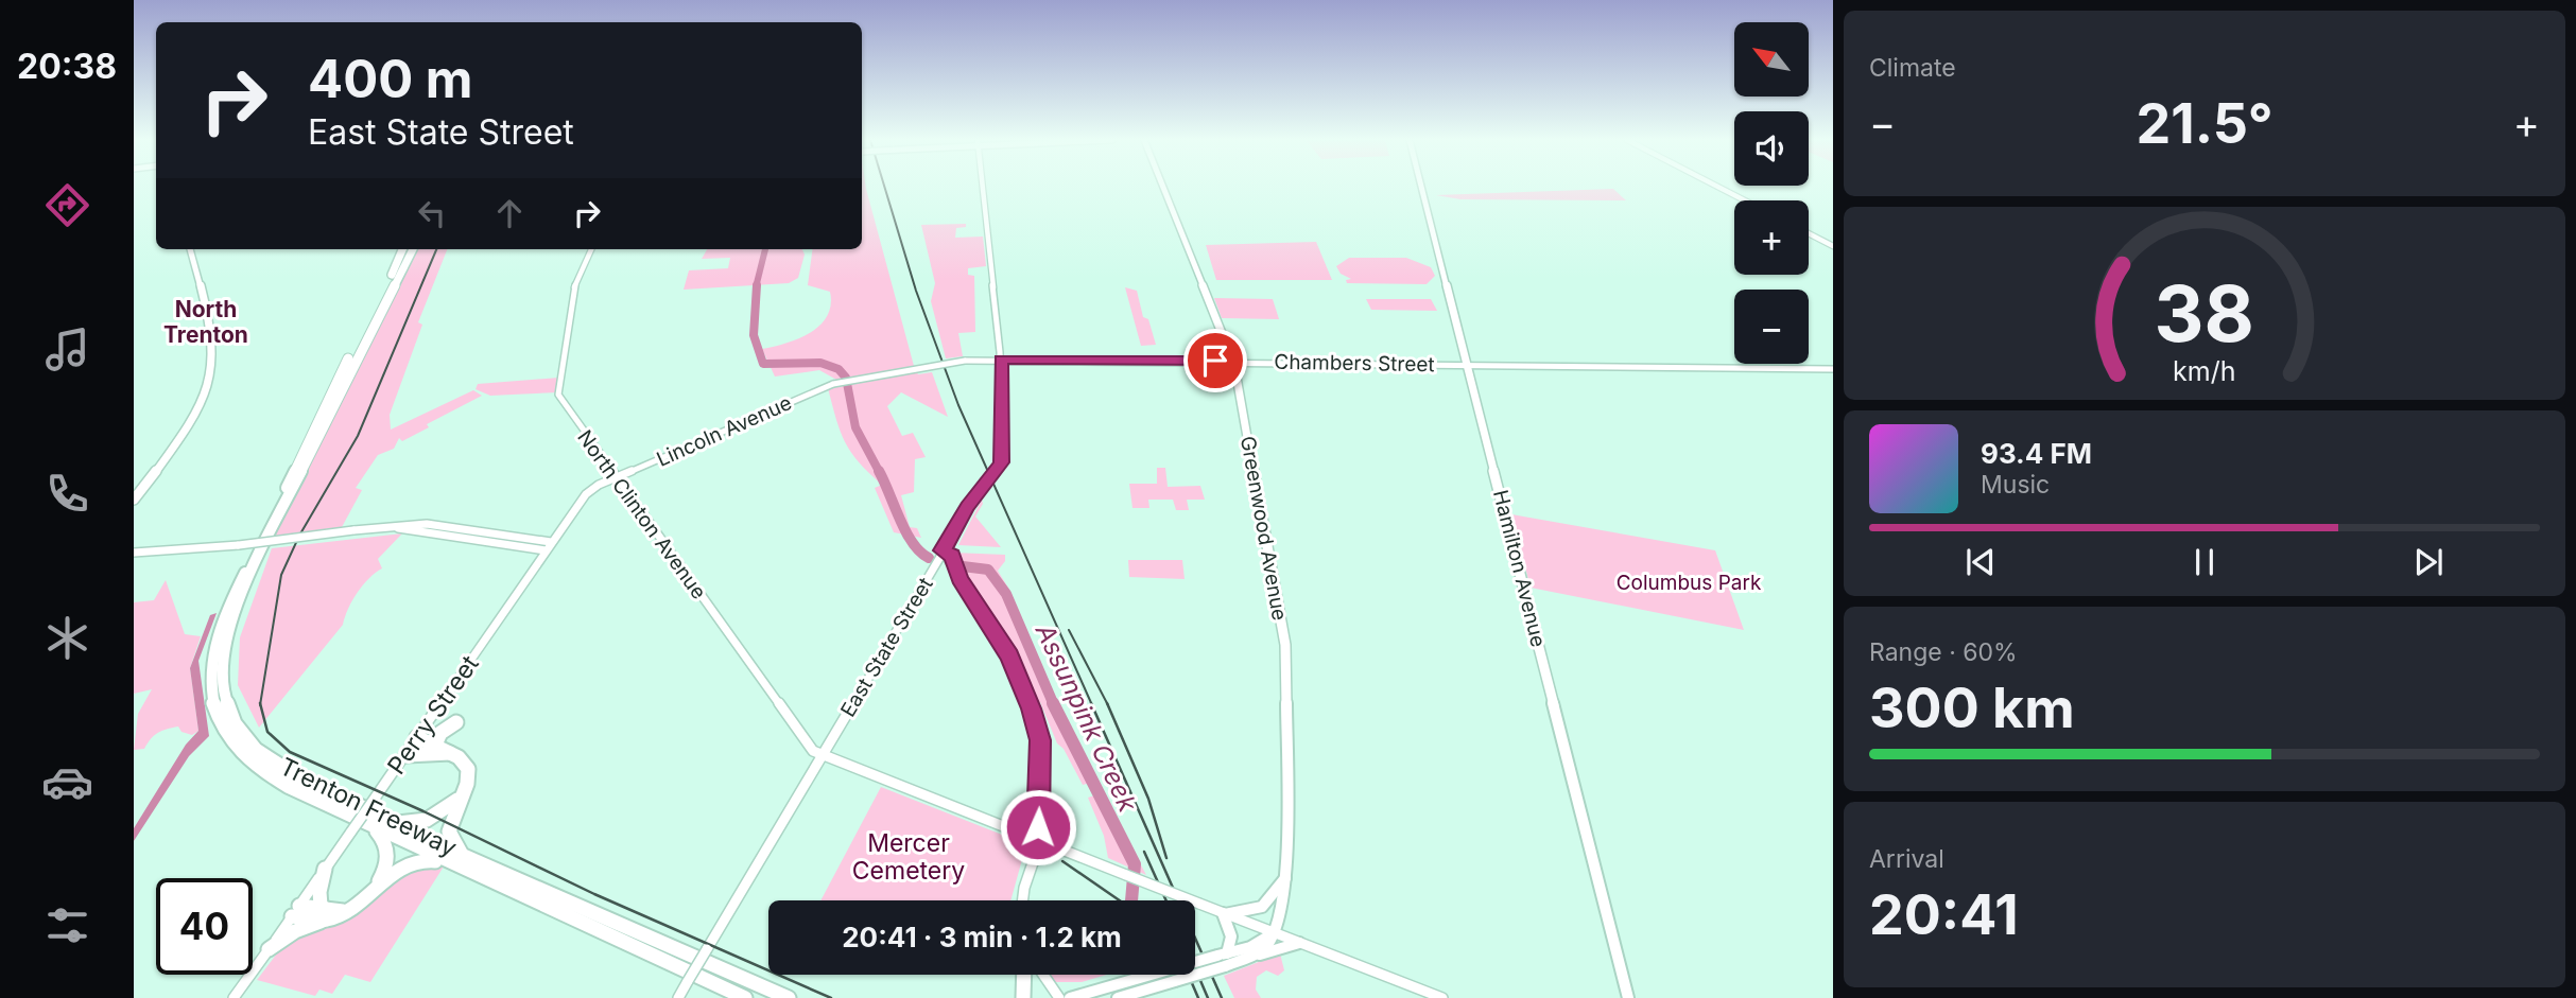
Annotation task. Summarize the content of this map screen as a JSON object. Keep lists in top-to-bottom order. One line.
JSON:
{"streets":{"highway":["Trenton Freeway"],"main road":["Greenwood Avenue","Hamilton Avenue"],"street":["Chambers Street","Lincoln Avenue","North Clinton Avenue","East State Street","Perry Street"]},"crossings":[["Chambers Street","Lincoln Avenue"],["Chambers Street","Greenwood Avenue"],["Chambers Street","Hamilton Avenue"],["Chambers Street","East State Street"],["Lincoln Avenue","North Clinton Avenue"],["Lincoln Avenue","Perry Street"],["North Clinton Avenue","East State Street"],["North Clinton Avenue","Perry Street"]],"districts":["North Trenton"],"water":["Assunpink Creek"],"parks":["Columbus Park","Mercer Cemetery"],"north":"top left","page":{"tabs":"20:38","tile":["Climate",["Range · 60%","300 km"],["Arrival","20:41"]],"map_buttons":["+","−"],"turn":["400 m","East State Street"],"heat":["−","21.5°","+"],"song":["93.4 FM","Music"],"limit":"40","trip":"20:41 · 3 min · 1.2 km","gauge":["38","km/h"]}}
